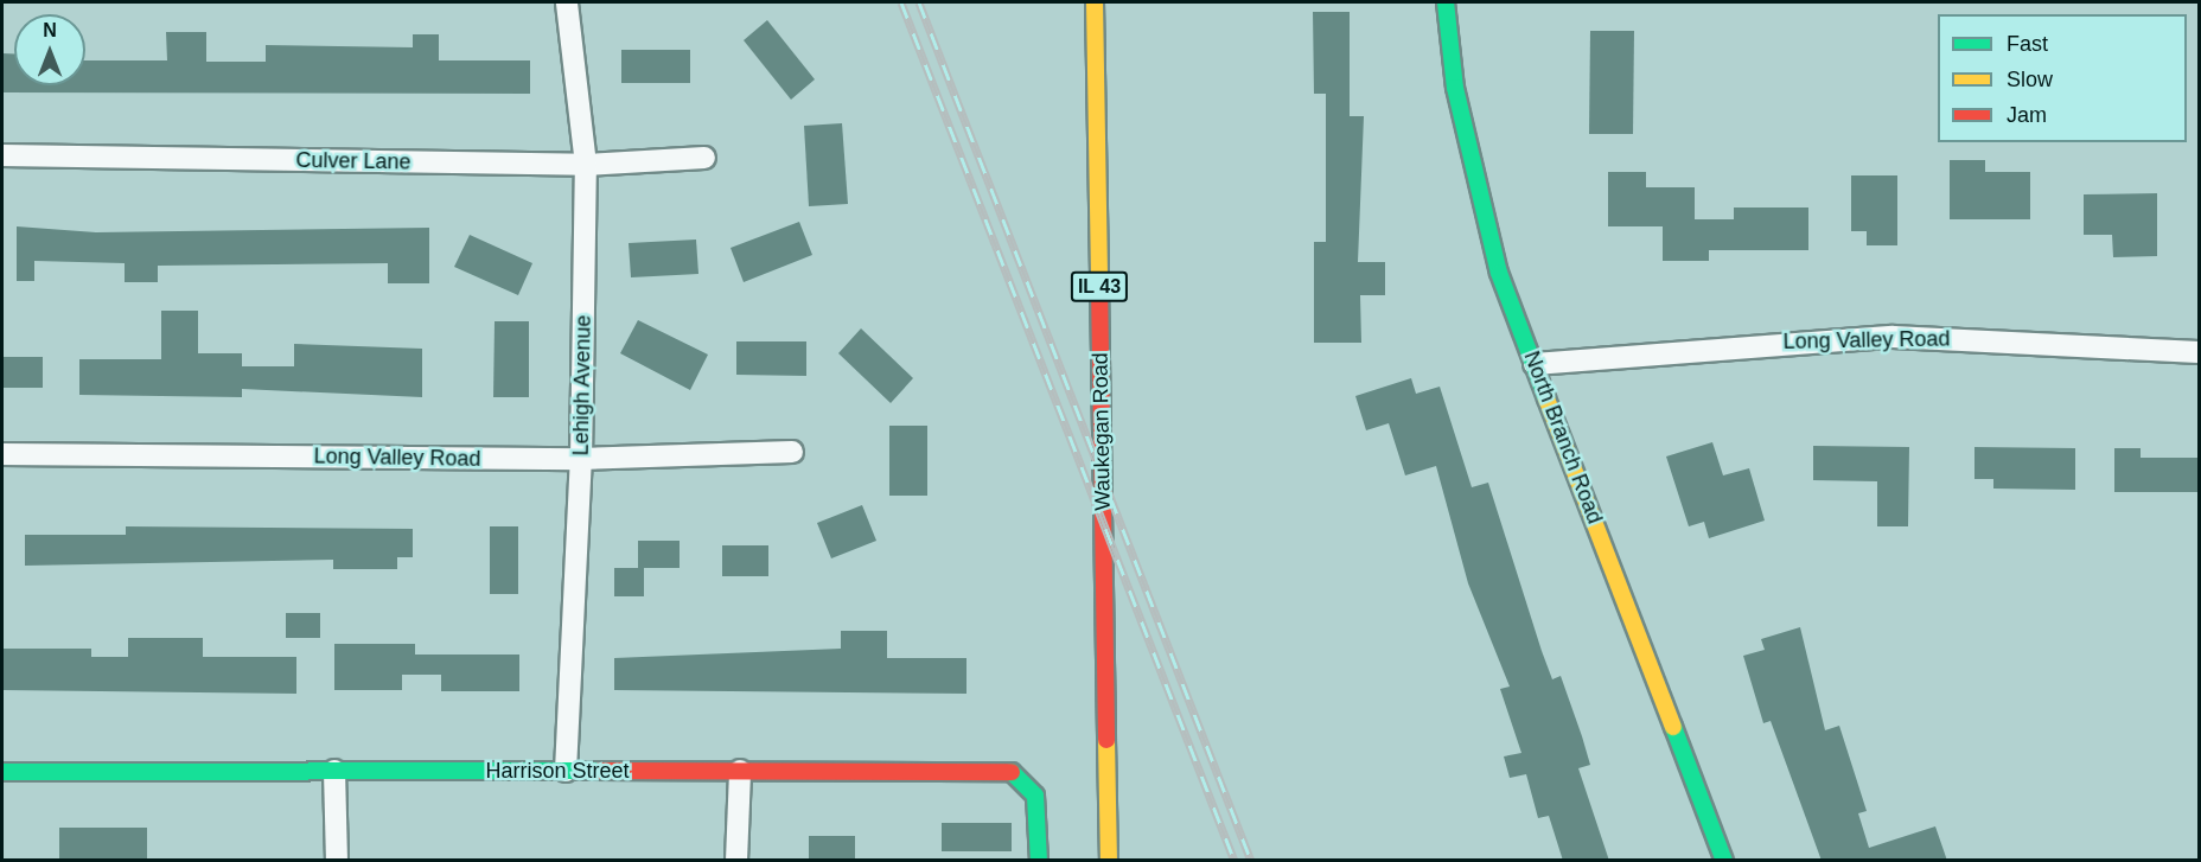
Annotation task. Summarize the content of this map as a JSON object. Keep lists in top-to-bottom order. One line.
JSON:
{"streets":{"street":["Culver Lane","IL 43","Long Valley Road","Lehigh Avenue","Waukegan Road","North Branch Road","Harrison Street"]},"crossings":[["Culver Lane","Lehigh Avenue"],["Long Valley Road","Lehigh Avenue"],["Long Valley Road","North Branch Road"],["Lehigh Avenue","Harrison Street"]],"legend":["Fast","Slow","Jam"],"north":"top"}
